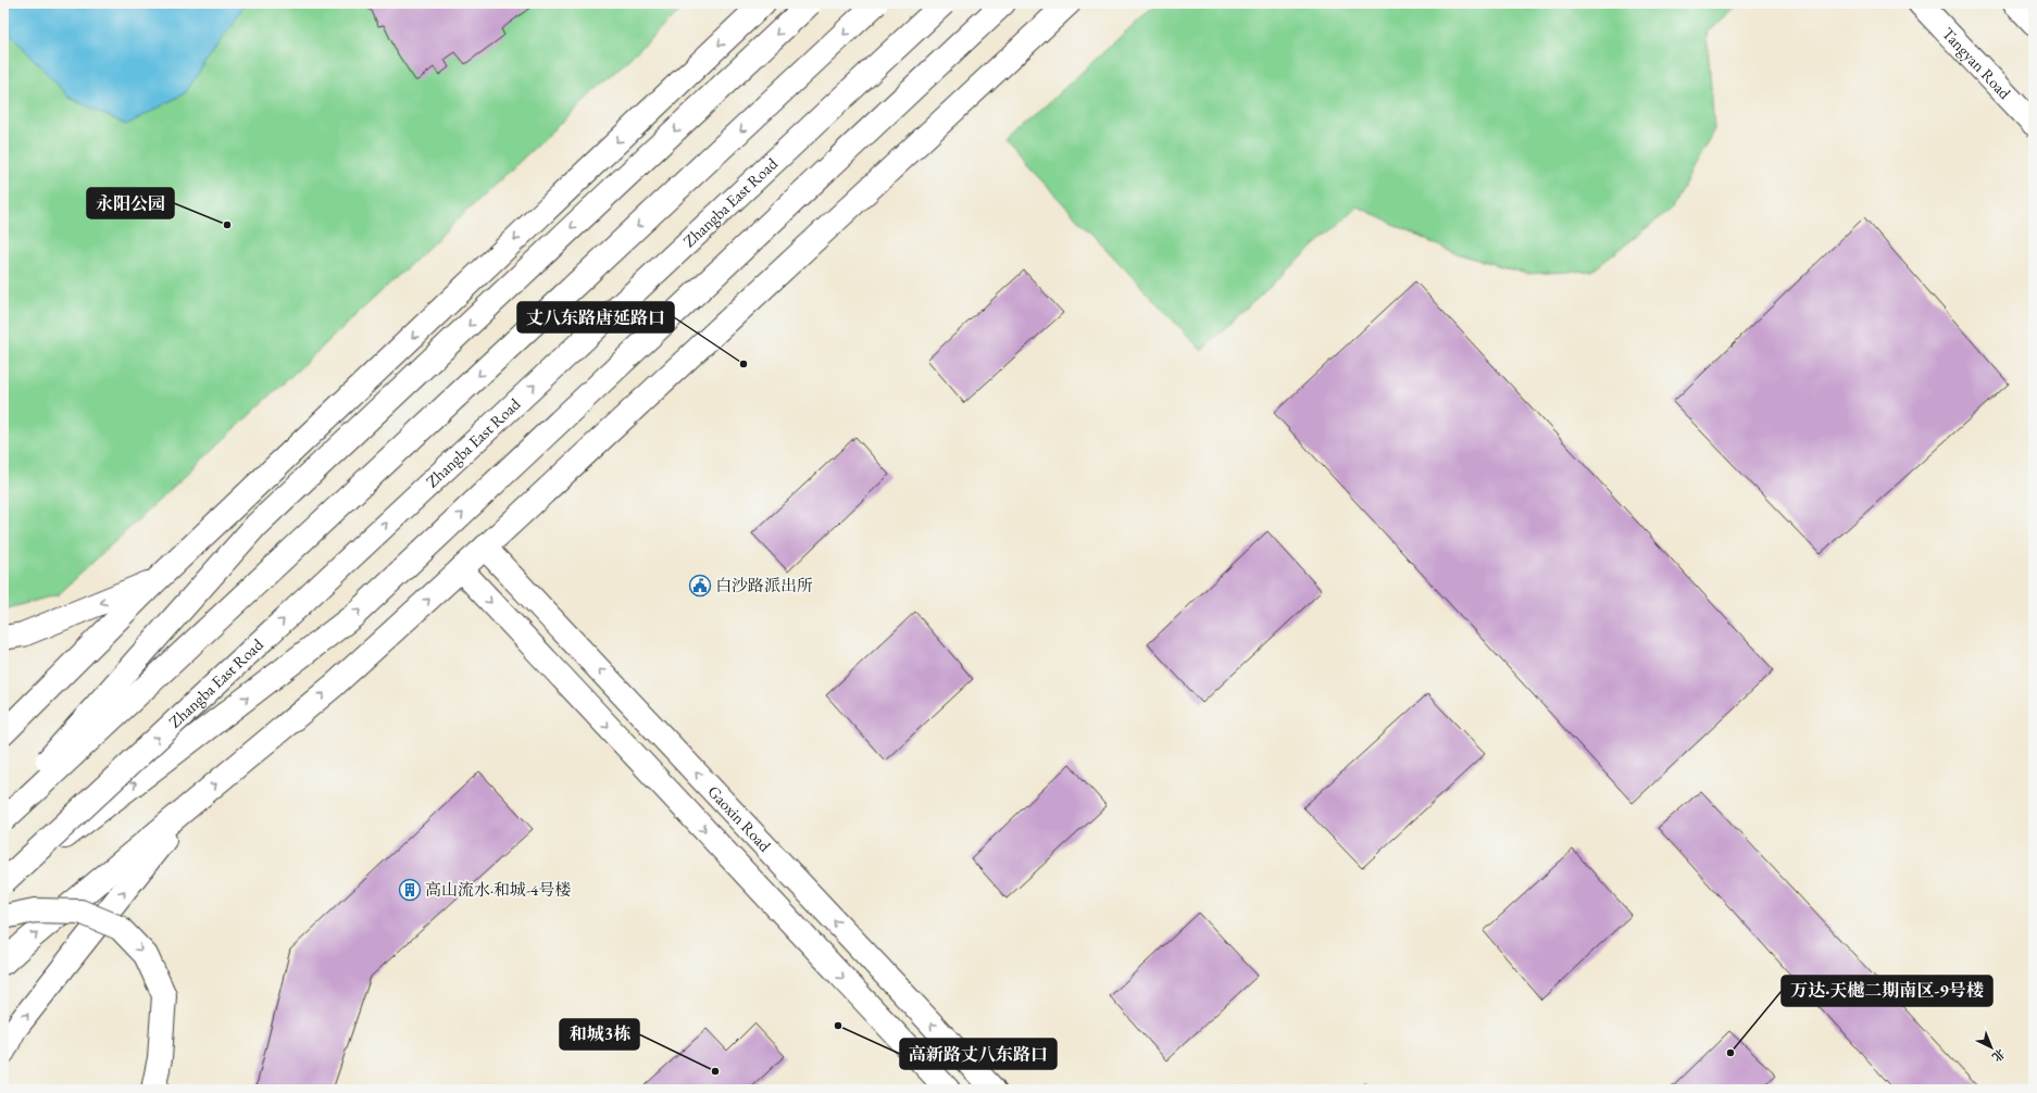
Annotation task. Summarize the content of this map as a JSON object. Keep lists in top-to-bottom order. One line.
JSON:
{"streets":{"main road":["Tangyan Road","Zhangba East Road","Gaoxin Road"]},"places":{"other":["永阳公园","丈八东路唐延路口","高新路丈八东路口","万达·天樾二期南区-9号楼","和城3栋"],"public building":["白沙路派出所"],"building":["高山流水·和城-4号楼"]},"north":"bottom right"}
